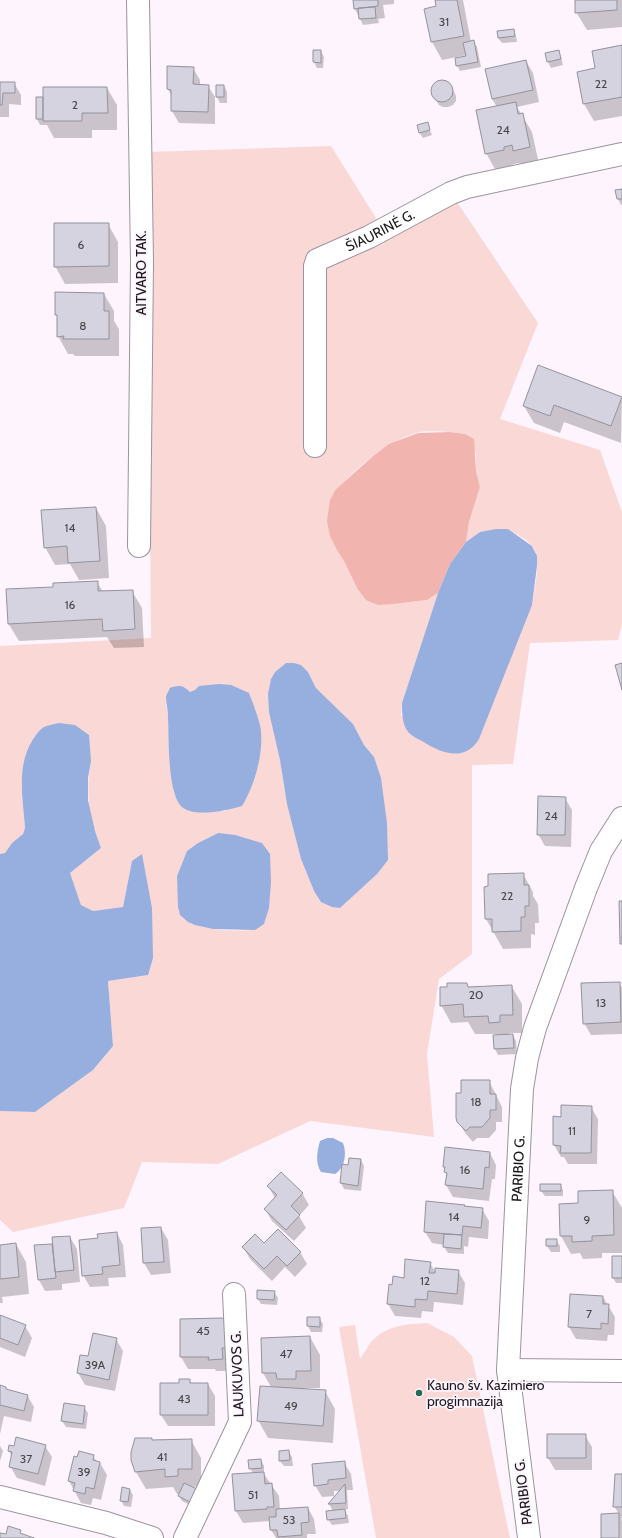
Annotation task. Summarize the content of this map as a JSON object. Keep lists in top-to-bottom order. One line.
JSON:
{"streets":{"street":["ŠIAURINĖ G.","AITVARO TAK.","PARIBIO G.","LAUKUVOS G."]},"places":["Kauno šv. Kazimiero progimnazija"],"house_numbers":["31","22","2","24","6","8","14","16","24","22","20","13","18","11","16","14","9","12","7","45","47","39A","43","49","41","37","39","51","53"]}
